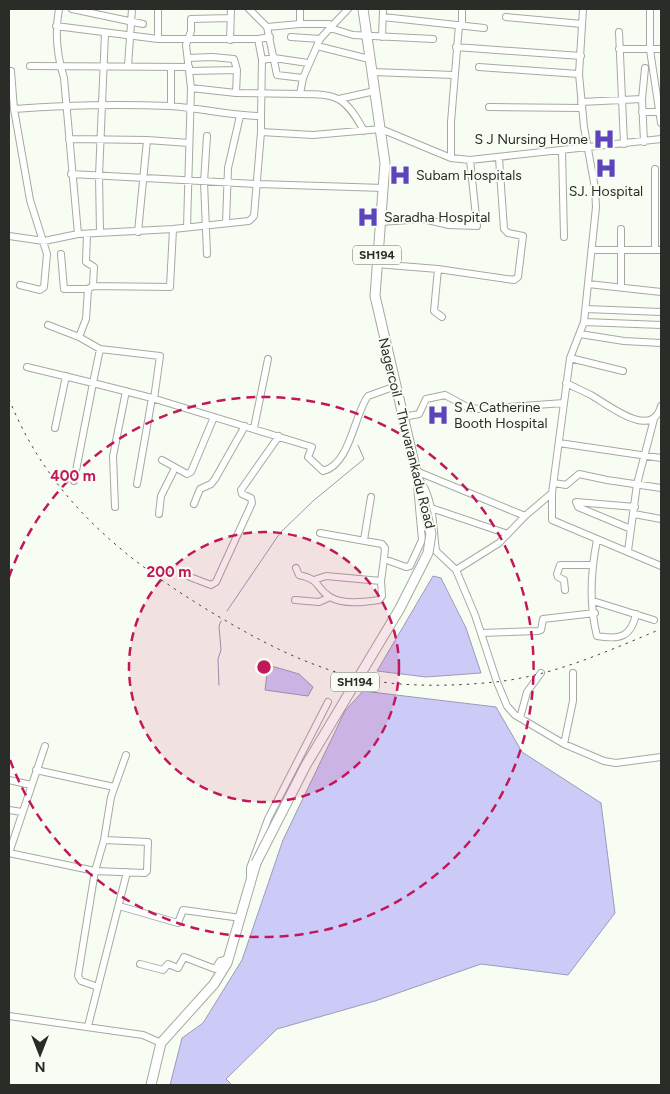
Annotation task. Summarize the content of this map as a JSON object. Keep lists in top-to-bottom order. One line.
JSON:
{"streets":{"main road":["SH194","Nagercoil - Thuvarankadu Road"]},"places":{"hospital":["S J Nursing Home","SJ. Hospital","Subam Hospitals","Saradha Hospital","S A Catherine Booth Hospital"]},"north":"bottom","rings":["400 m","200 m"]}
